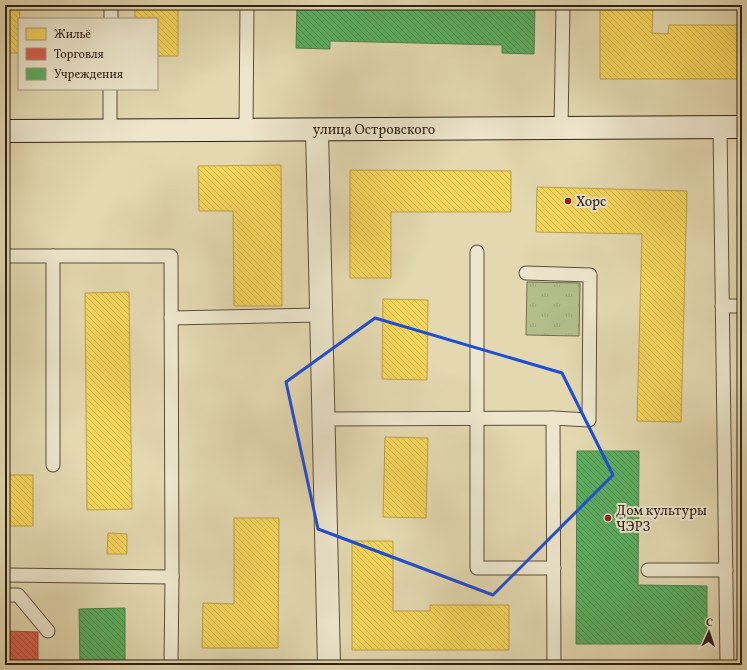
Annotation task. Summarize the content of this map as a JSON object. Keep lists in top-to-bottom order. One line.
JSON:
{"streets":{"street":["улица Островского"]},"places":["Хорс","Дом культуры ЧЭРЗ"],"legend":["Жильё","Торговля","Учреждения"],"north":"top"}
